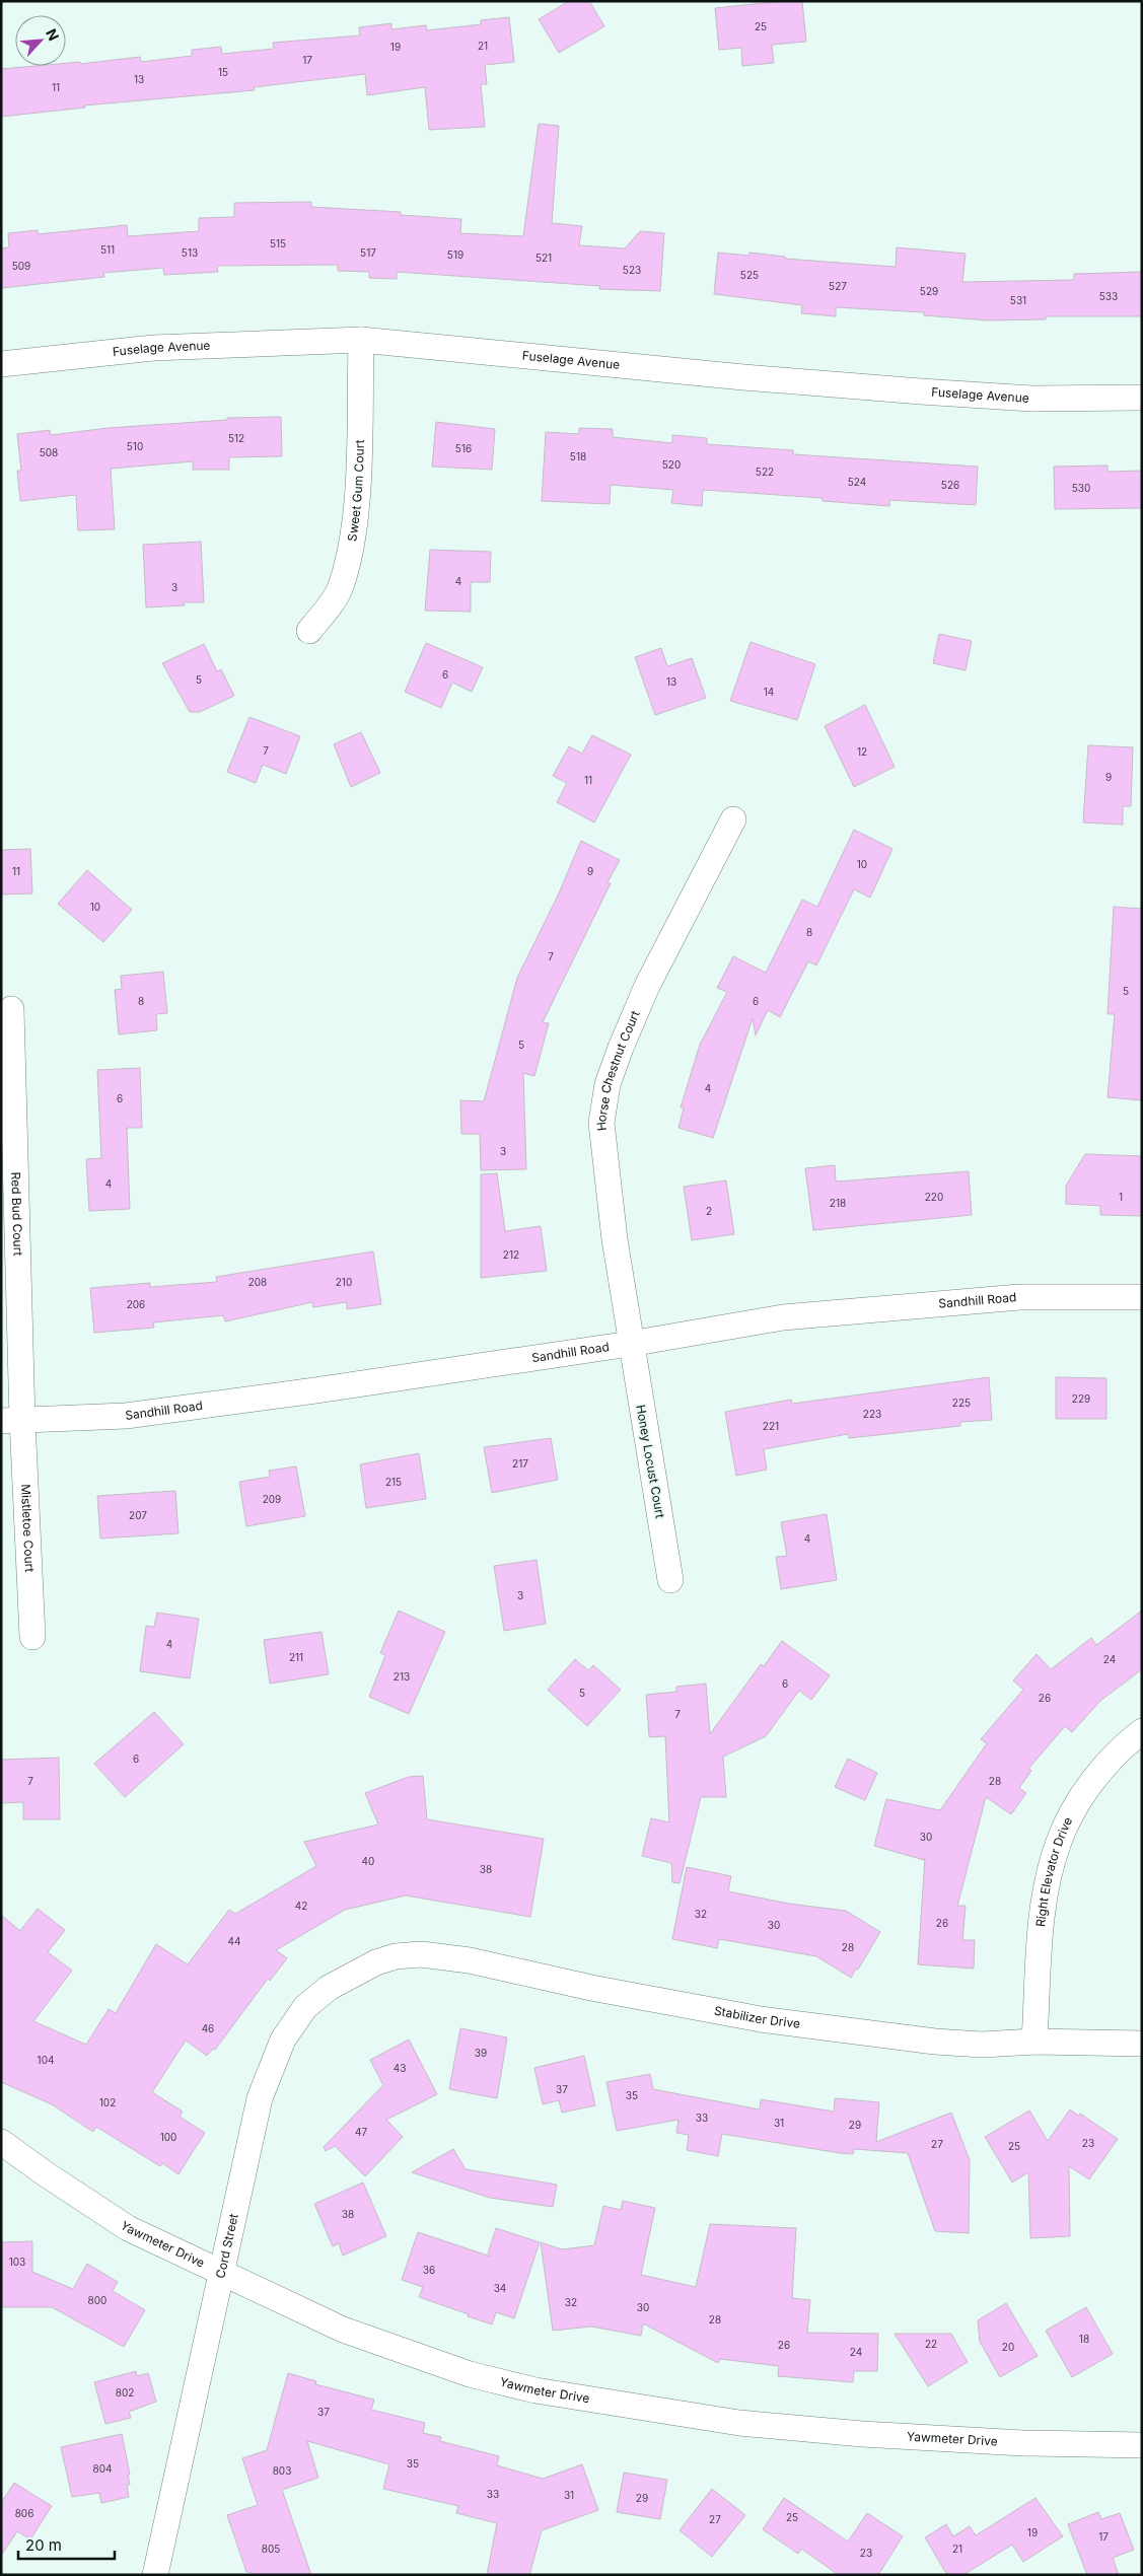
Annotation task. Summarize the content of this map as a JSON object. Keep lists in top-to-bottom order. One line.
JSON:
{"streets":{"street":["Fuselage Avenue","Sweet Gum Court","Horse Chestnut Court","Red Bud Court","Sandhill Road","Honey Locust Court","Mistletoe Court","Right Elevator Drive","Stabilizer Drive","Yawmeter Drive","Cord Street"]},"crossings":[["Fuselage Avenue","Sweet Gum Court"],["Horse Chestnut Court","Sandhill Road"],["Horse Chestnut Court","Honey Locust Court"],["Red Bud Court","Sandhill Road"],["Red Bud Court","Mistletoe Court"],["Sandhill Road","Honey Locust Court"],["Sandhill Road","Mistletoe Court"],["Right Elevator Drive","Stabilizer Drive"],["Stabilizer Drive","Cord Street"],["Yawmeter Drive","Cord Street"]],"house_numbers":["25","21","19","17","15","13","11","515","511","513","517","519","521","509","523","525","527","529","533","531","512","510","516","508","518","520","522","524","526","530","4","3","6","5","13","14","7","12","9","11","10","11","9","10","8","7","5","8","6","5","4","6","3","4","220","1","218","2","212","208","210","206","229","225","223","221","217","215","209","207","4","3","4","211","24","213","6","5","26","7","6","7","28","30","40","38","42","32","26","30","44","28","46","39","104","43","37","35","102","33","31","29","47","100","23","27","25","38","103","36","34","800","32","30","28","18","22","26","20","24","802","37","35","804","803","33","31","29","806","25","27","19","17","805","21","23"],"scale_bar":"20 m","north":"top right"}
